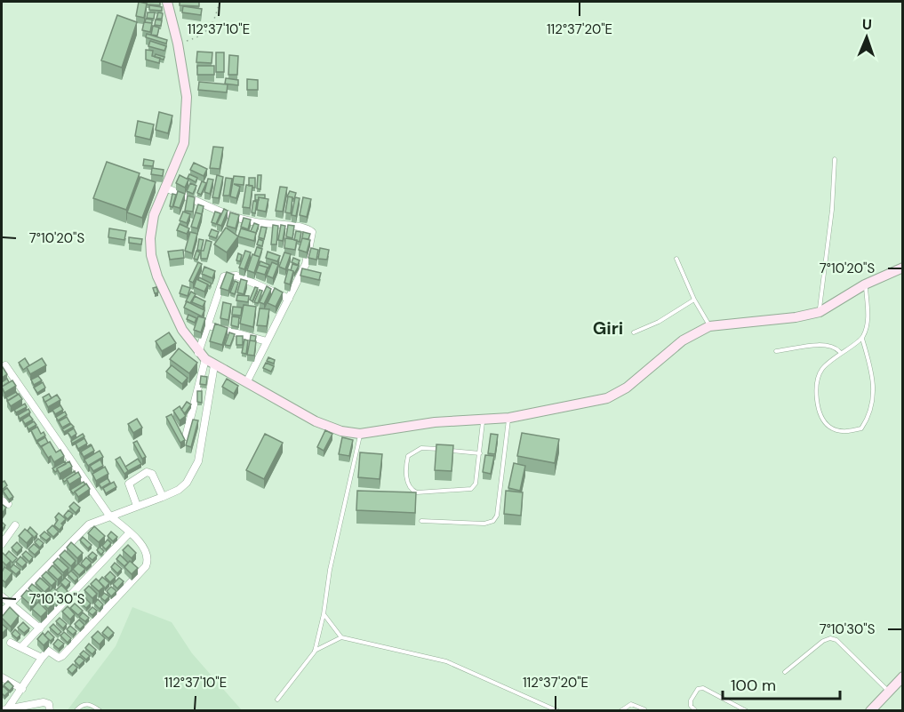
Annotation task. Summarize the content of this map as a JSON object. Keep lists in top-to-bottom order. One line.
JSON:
{"districts":["Giri"],"scale_bar":"100 m","north":"top","coordinates":["112°37'10\"E","112°37'20\"E","7°10'20\"S","7°10'30\"S"]}
